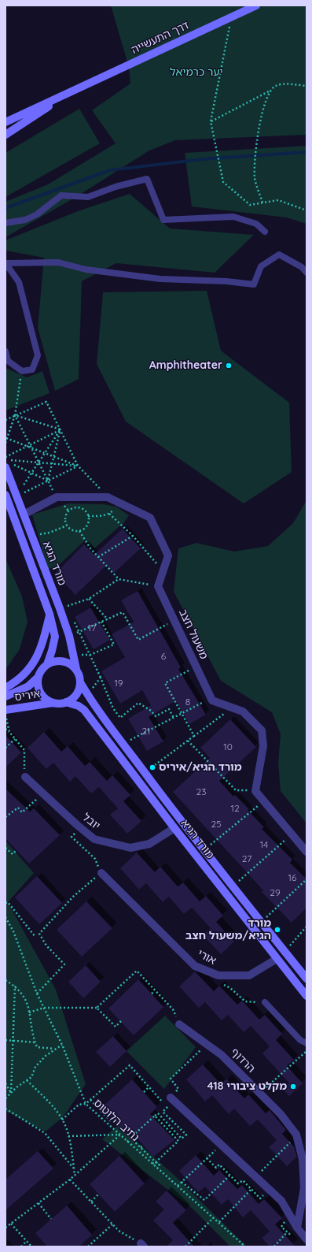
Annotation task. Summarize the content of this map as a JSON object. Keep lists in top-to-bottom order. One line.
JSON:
{"streets":{"street":["דרך התעשייה","מורד הגיא","משעול חצב","איריס","יובל","אורי","הרדוף"],"path":["נתיב הלוטוס"]},"crossings":[["מורד הגיא","איריס"],["מורד הגיא","יובל"],["מורד הגיא","אורי"]],"parks":["יער כרמיאל"],"places":["Amphitheater","מורד הגיא/איריס","מורד הגיא/משעול חצב","מקלט ציבורי 418"],"house_numbers":["17","6","19","8","21","10","23","12","25","14","27","16","29"]}
